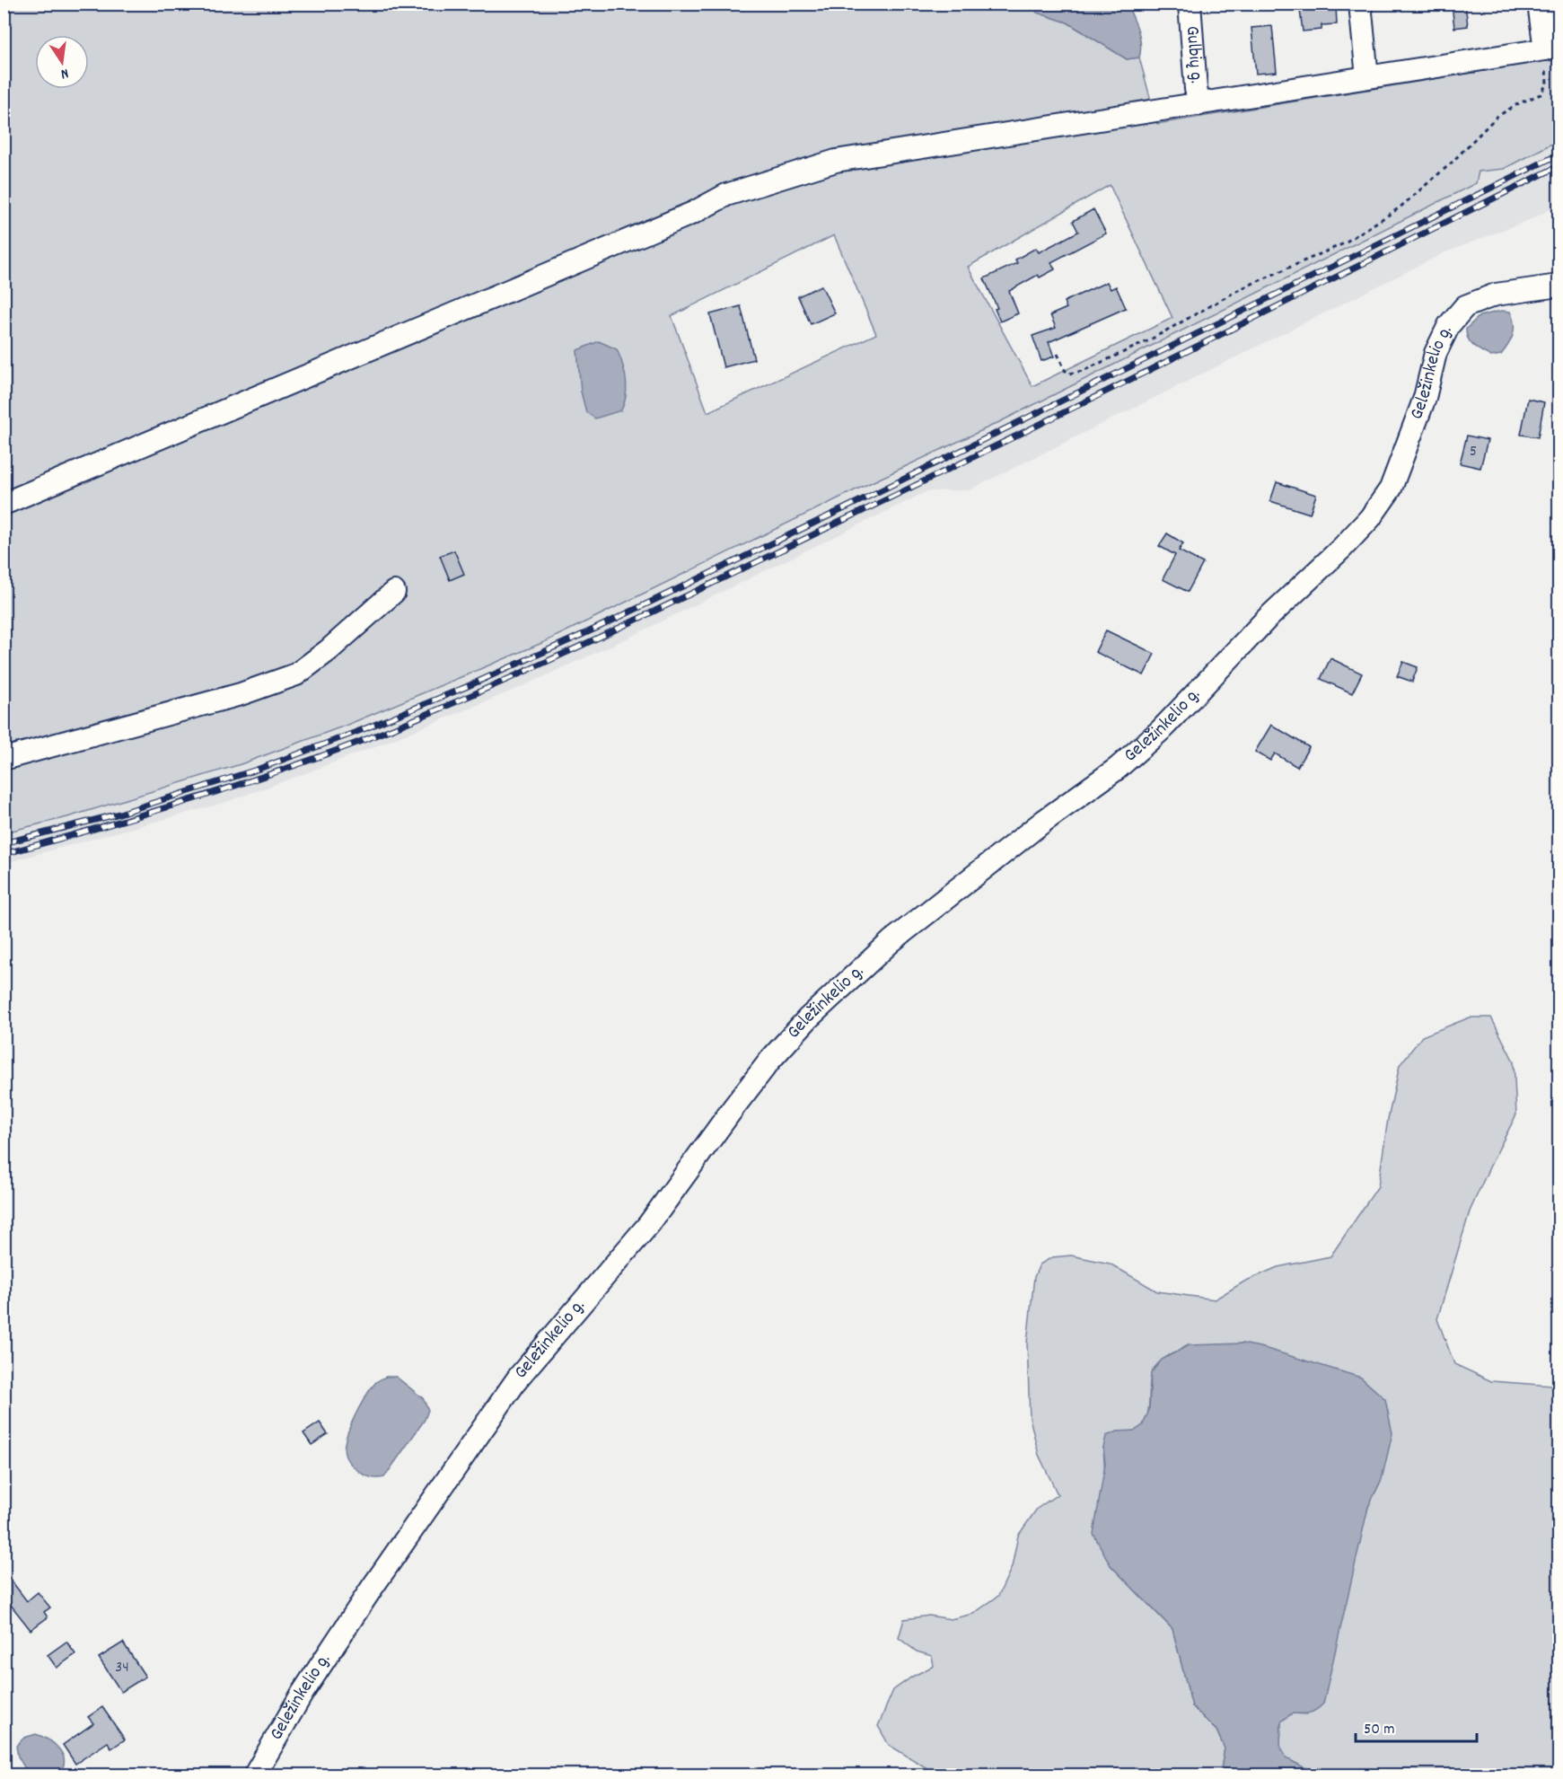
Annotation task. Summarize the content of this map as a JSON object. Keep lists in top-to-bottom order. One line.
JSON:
{"streets":{"street":["Gulbių g.","Geležinkelio g."]},"house_numbers":["5","34"],"scale_bar":"50 m","north":"bottom"}
